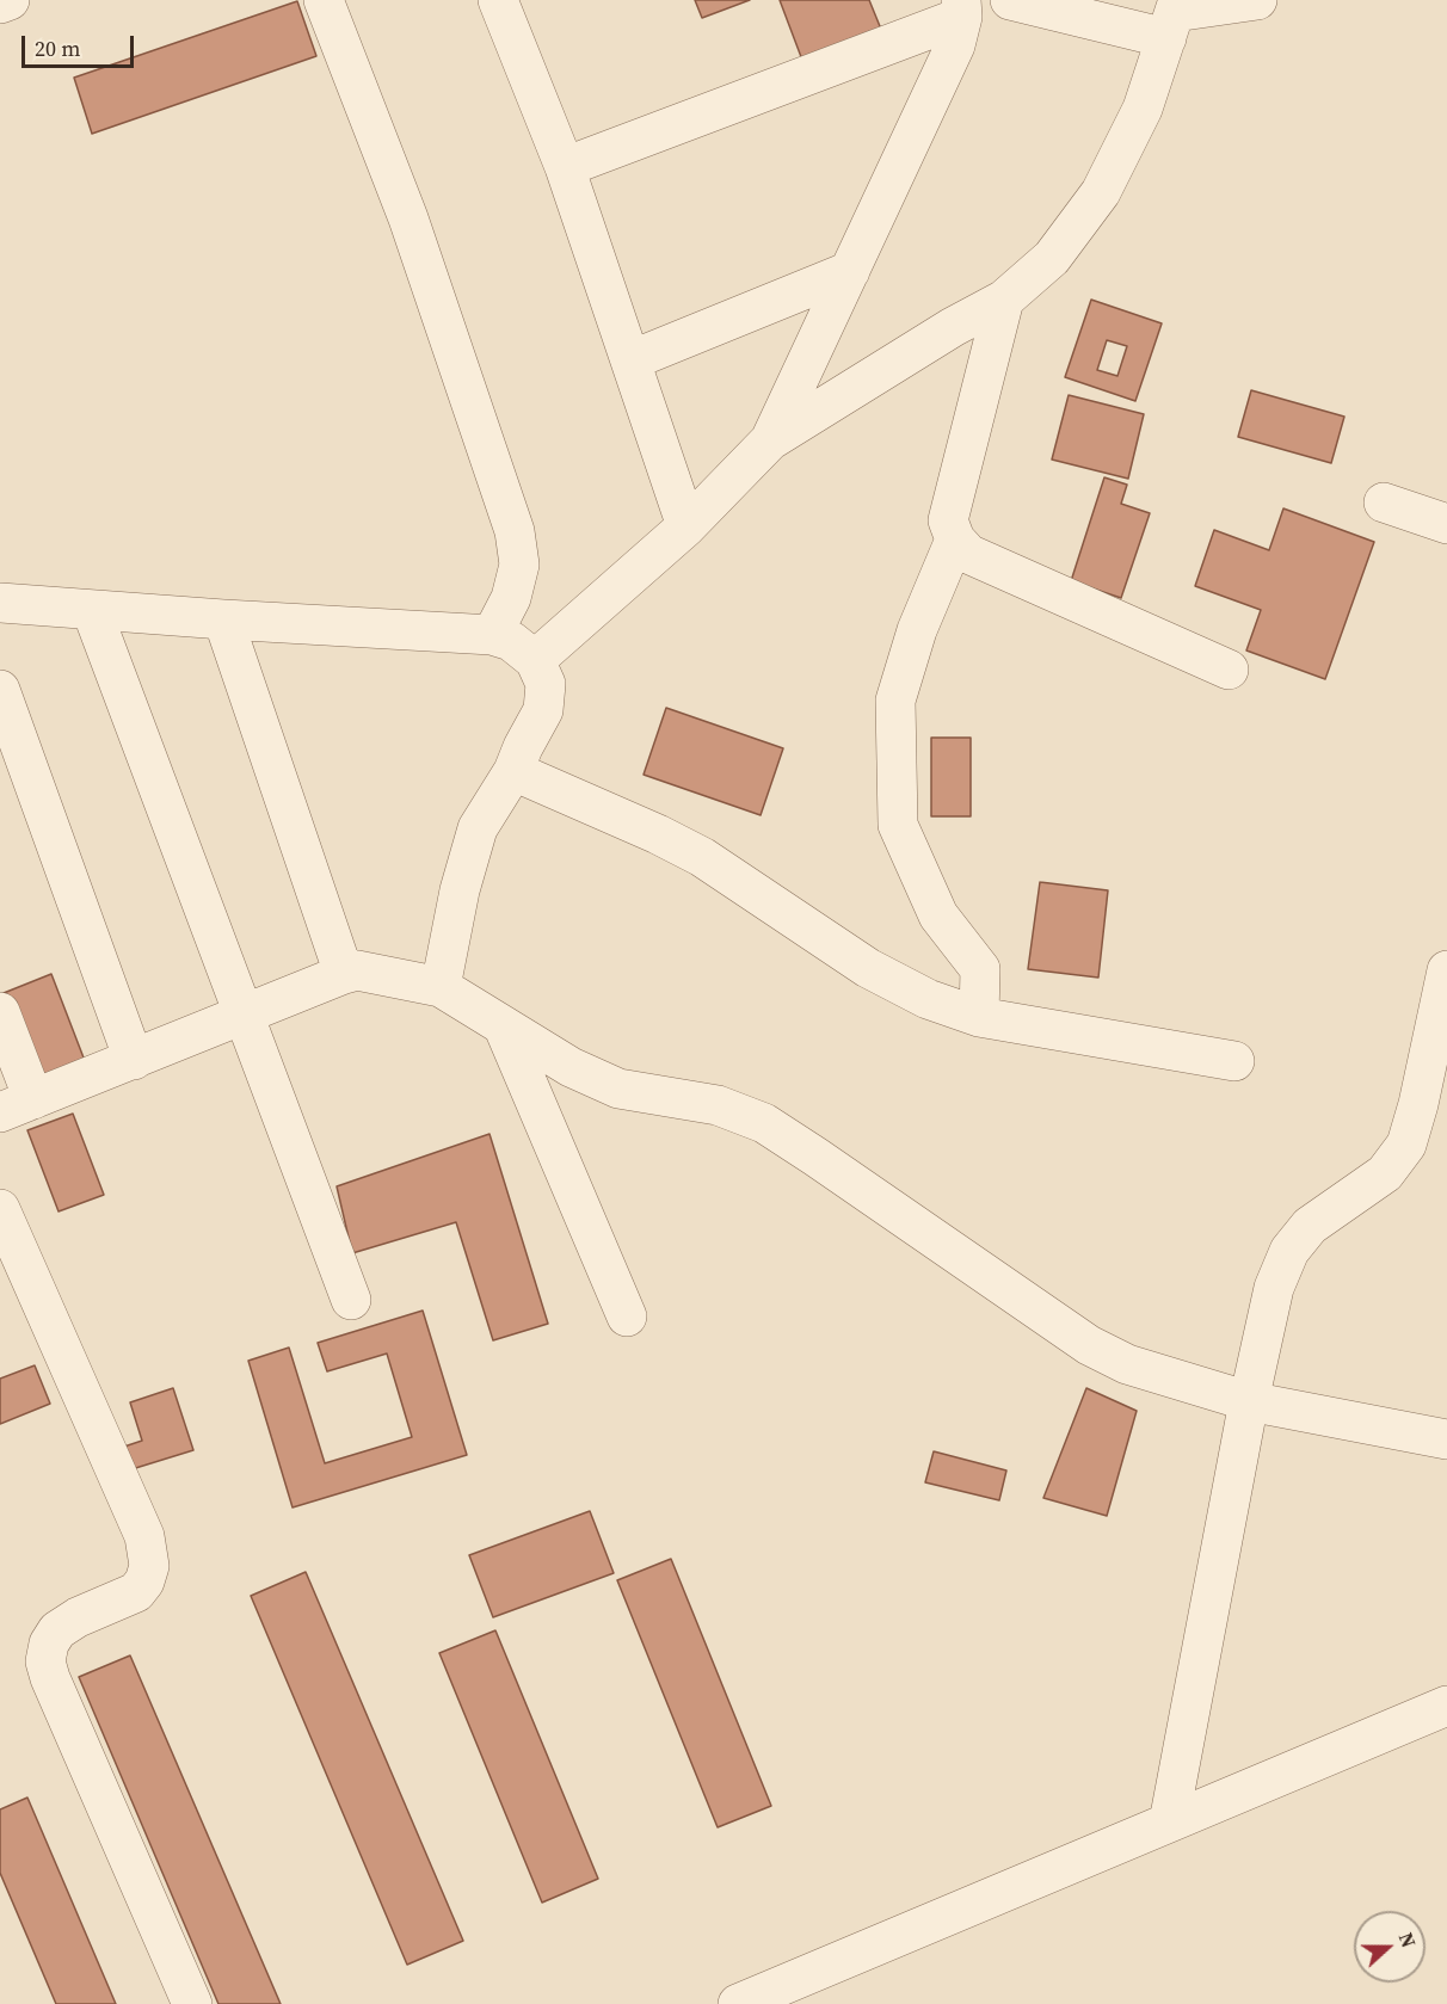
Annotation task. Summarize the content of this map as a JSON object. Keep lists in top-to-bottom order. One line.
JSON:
{"scale_bar":"20 m","north":"right"}
